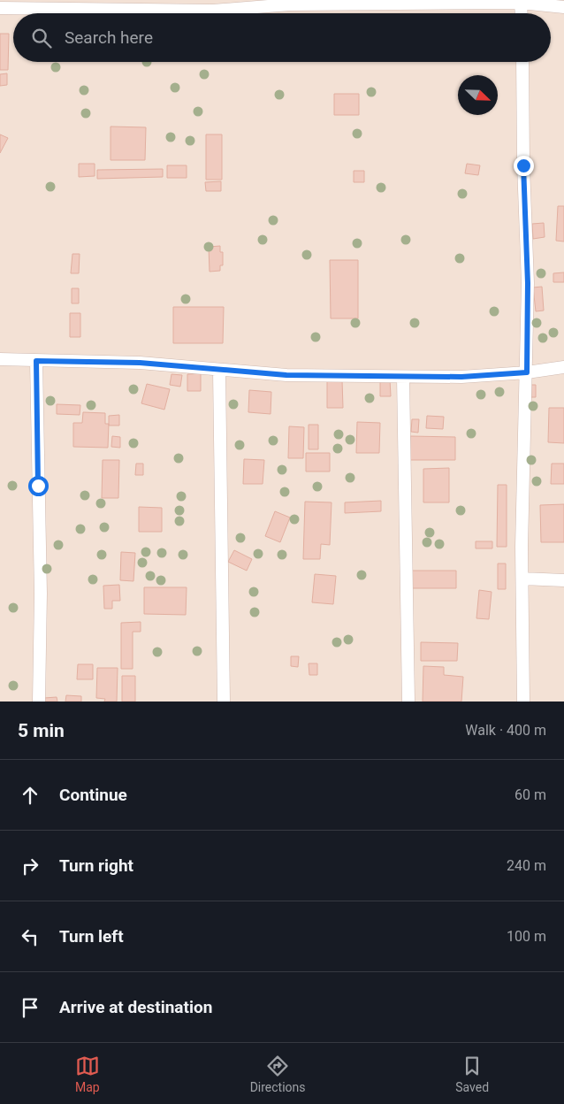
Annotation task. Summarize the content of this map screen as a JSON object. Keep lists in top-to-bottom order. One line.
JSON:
{"north":"bottom right","page":{"search":"Search here","heading":["5 min","Walk · 400 m"],"list":[["Continue","60 m"],["Turn right","240 m"],["Turn left","100 m"],"Arrive at destination"],"nav":["Map","Directions","Saved"]}}
